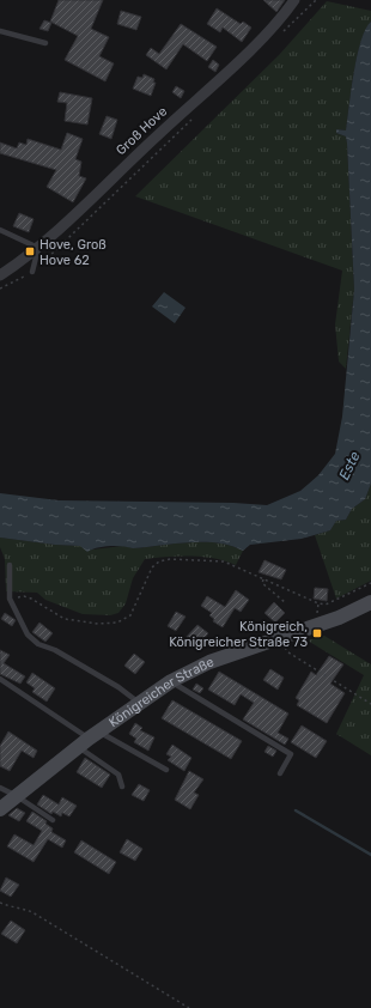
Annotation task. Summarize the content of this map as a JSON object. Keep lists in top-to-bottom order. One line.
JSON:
{"streets":{"street":["Groß Hove","Königreicher Straße"]},"water":["Este"],"places":{"transit":["Hove, Groß Hove 62","Königreich, Königreicher Straße 73"]}}
